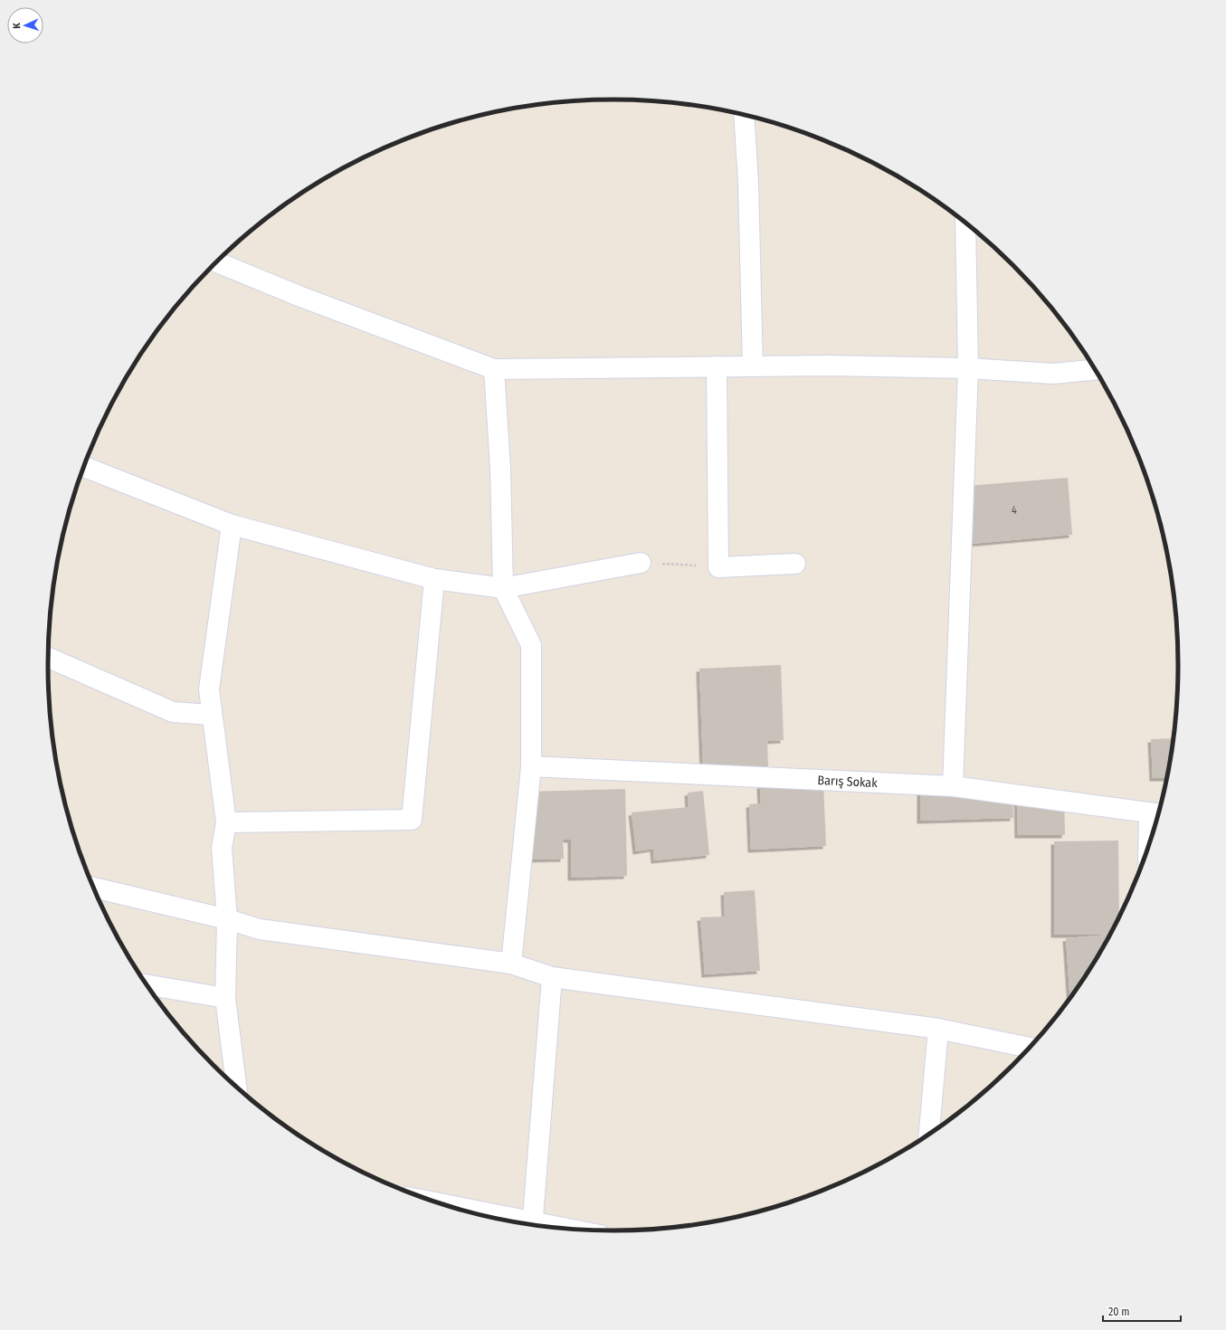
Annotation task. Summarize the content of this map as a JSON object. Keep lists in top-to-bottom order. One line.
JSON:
{"streets":{"street":["Barış Sokak"]},"house_numbers":["4"],"scale_bar":"20 m","north":"left"}
